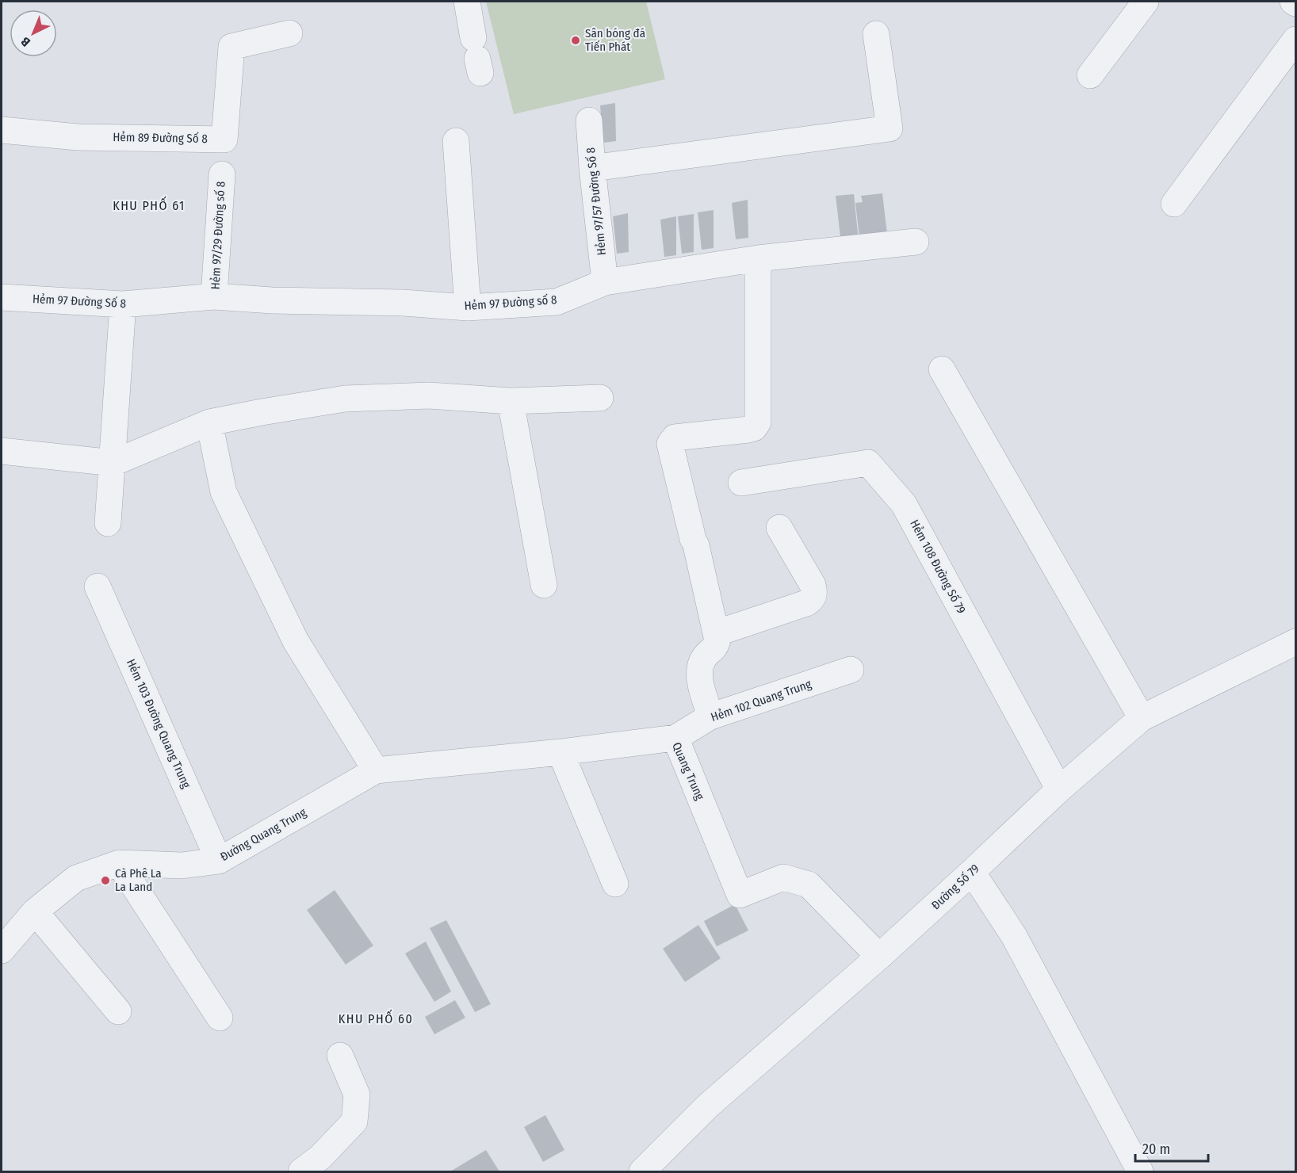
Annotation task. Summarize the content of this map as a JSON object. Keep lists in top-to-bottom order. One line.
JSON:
{"streets":{"street":["Hẻm 89 Đường Số 8","Hẻm 97/57 Đường Số 8","Hẻm 97/29 Đường số 8","Hẻm 97 Đường Số 8","Hẻm 97 Đường số 8","Hẻm 108 Đường Số 79","Hẻm 102 Quang Trung","Hẻm 103 Đường Quang Trung","Quang Trung","Đường Quang Trung","Đường Số 79"]},"crossings":[["Hẻm 97/57 Đường Số 8","Hẻm 97 Đường số 8"],["Hẻm 97/29 Đường số 8","Hẻm 97 Đường Số 8"],["Hẻm 97/29 Đường số 8","Hẻm 97 Đường số 8"],["Hẻm 97 Đường Số 8","Hẻm 97 Đường số 8"],["Hẻm 108 Đường Số 79","Đường Số 79"],["Hẻm 102 Quang Trung","Quang Trung"],["Hẻm 103 Đường Quang Trung","Đường Quang Trung"],["Quang Trung","Đường Quang Trung"],["Quang Trung","Đường Số 79"]],"districts":["KHU PHỐ 61","KHU PHỐ 60"],"places":["Sân bóng đá Tiến Phát","Cà Phê La La Land"],"scale_bar":"20 m","north":"bottom left"}
